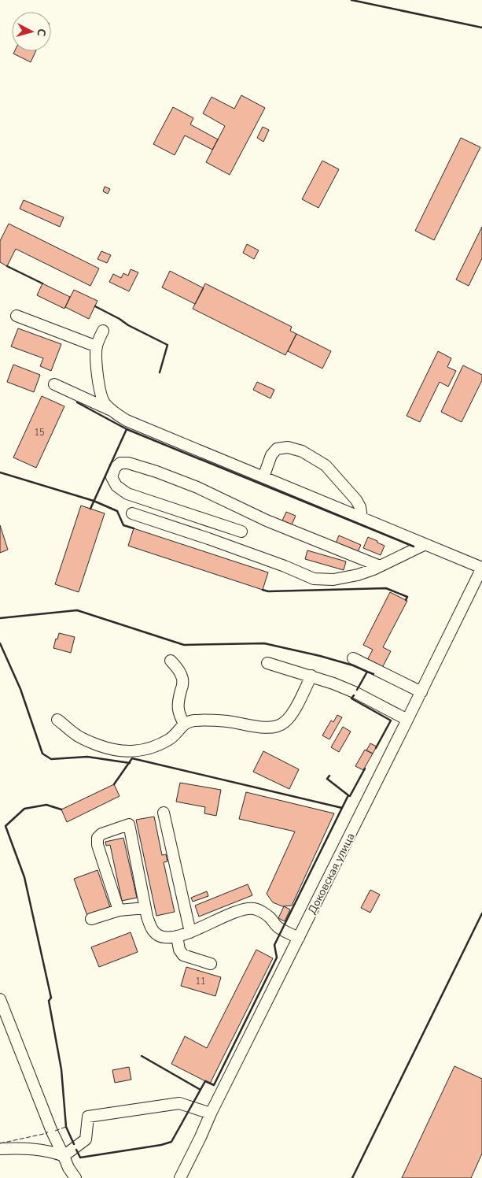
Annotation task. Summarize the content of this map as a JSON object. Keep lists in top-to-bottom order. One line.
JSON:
{"streets":{"street":["Доковская улица"]},"house_numbers":["15","11"],"north":"right"}
